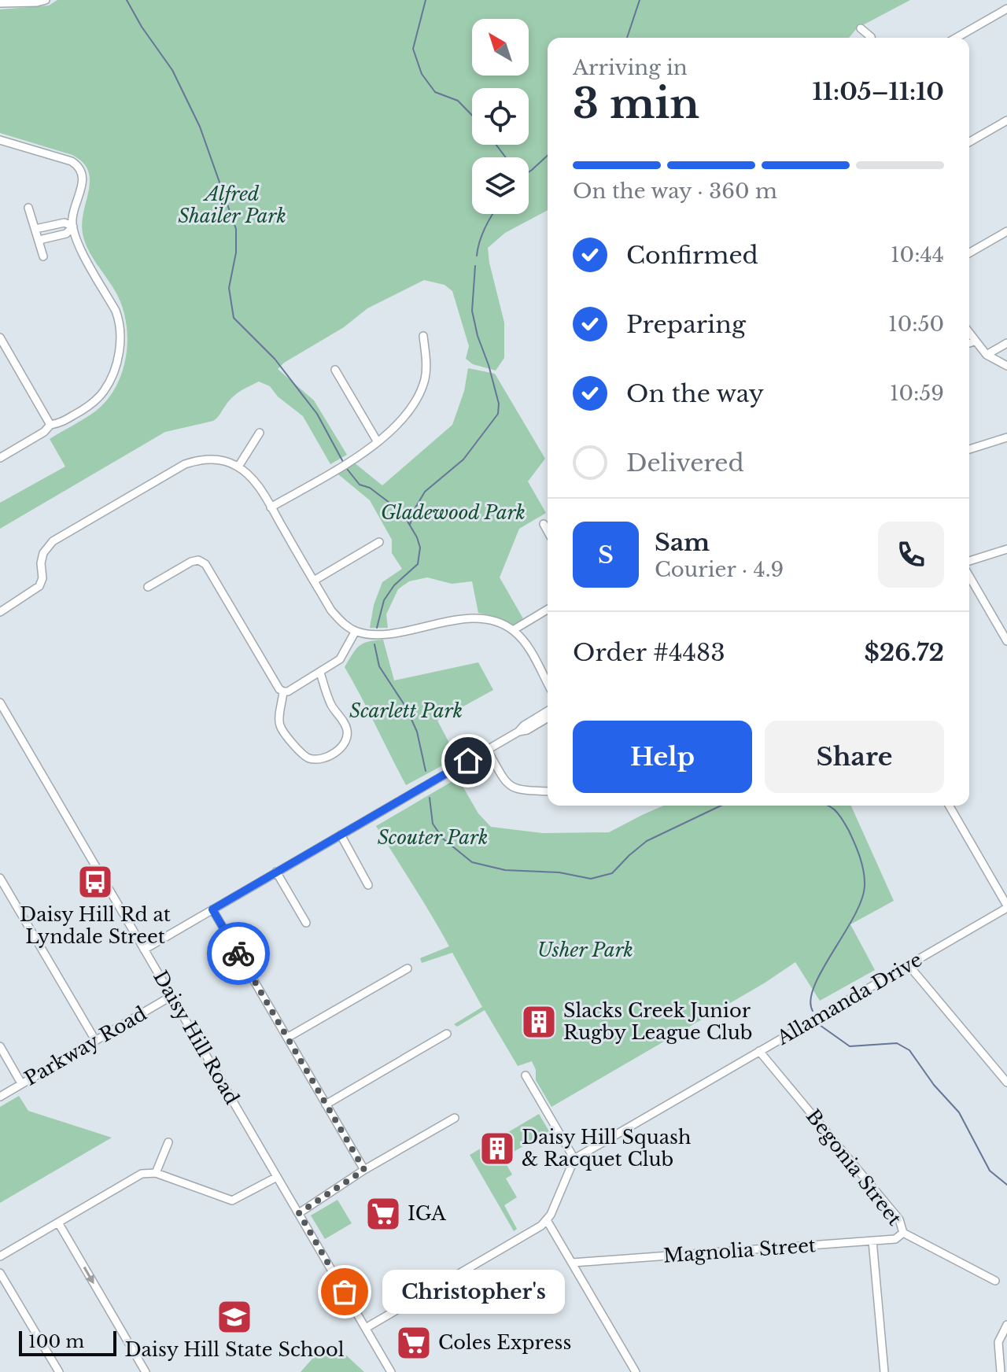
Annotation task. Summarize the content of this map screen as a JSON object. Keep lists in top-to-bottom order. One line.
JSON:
{"streets":{"street":["Allamanda Drive","Daisy Hill Road","Parkway Road","Begonia Street","Magnolia Street"]},"crossings":[["Allamanda Drive","Begonia Street"],["Daisy Hill Road","Parkway Road"],["Begonia Street","Magnolia Street"]],"parks":["Alfred Shailer Park","Gladewood Park","Scarlett Park","Scouter Park","Usher Park"],"places":{"bus stop":["Daisy Hill Rd at Lyndale Street"],"building":["Slacks Creek Junior Rugby League Club","Daisy Hill Squash & Racquet Club"],"supermarket":["IGA","Coles Express"],"other":["Christopher's"],"school or university":["Daisy Hill State School"]},"scale_bar":"100 m","north":"top left","page":{"heading":["3 min","Arriving in","11:05–11:10"],"panel":["Sam","Courier · 4.9","Order #4483","$26.72"],"bar":"On the way · 360 m","list":[["Confirmed","10:44"],["Preparing","10:50"],["On the way","10:59"],"Delivered"],"round":"S","buttons":["Help","Share"],"bubble":"Christopher's","scale":"100 m"}}
